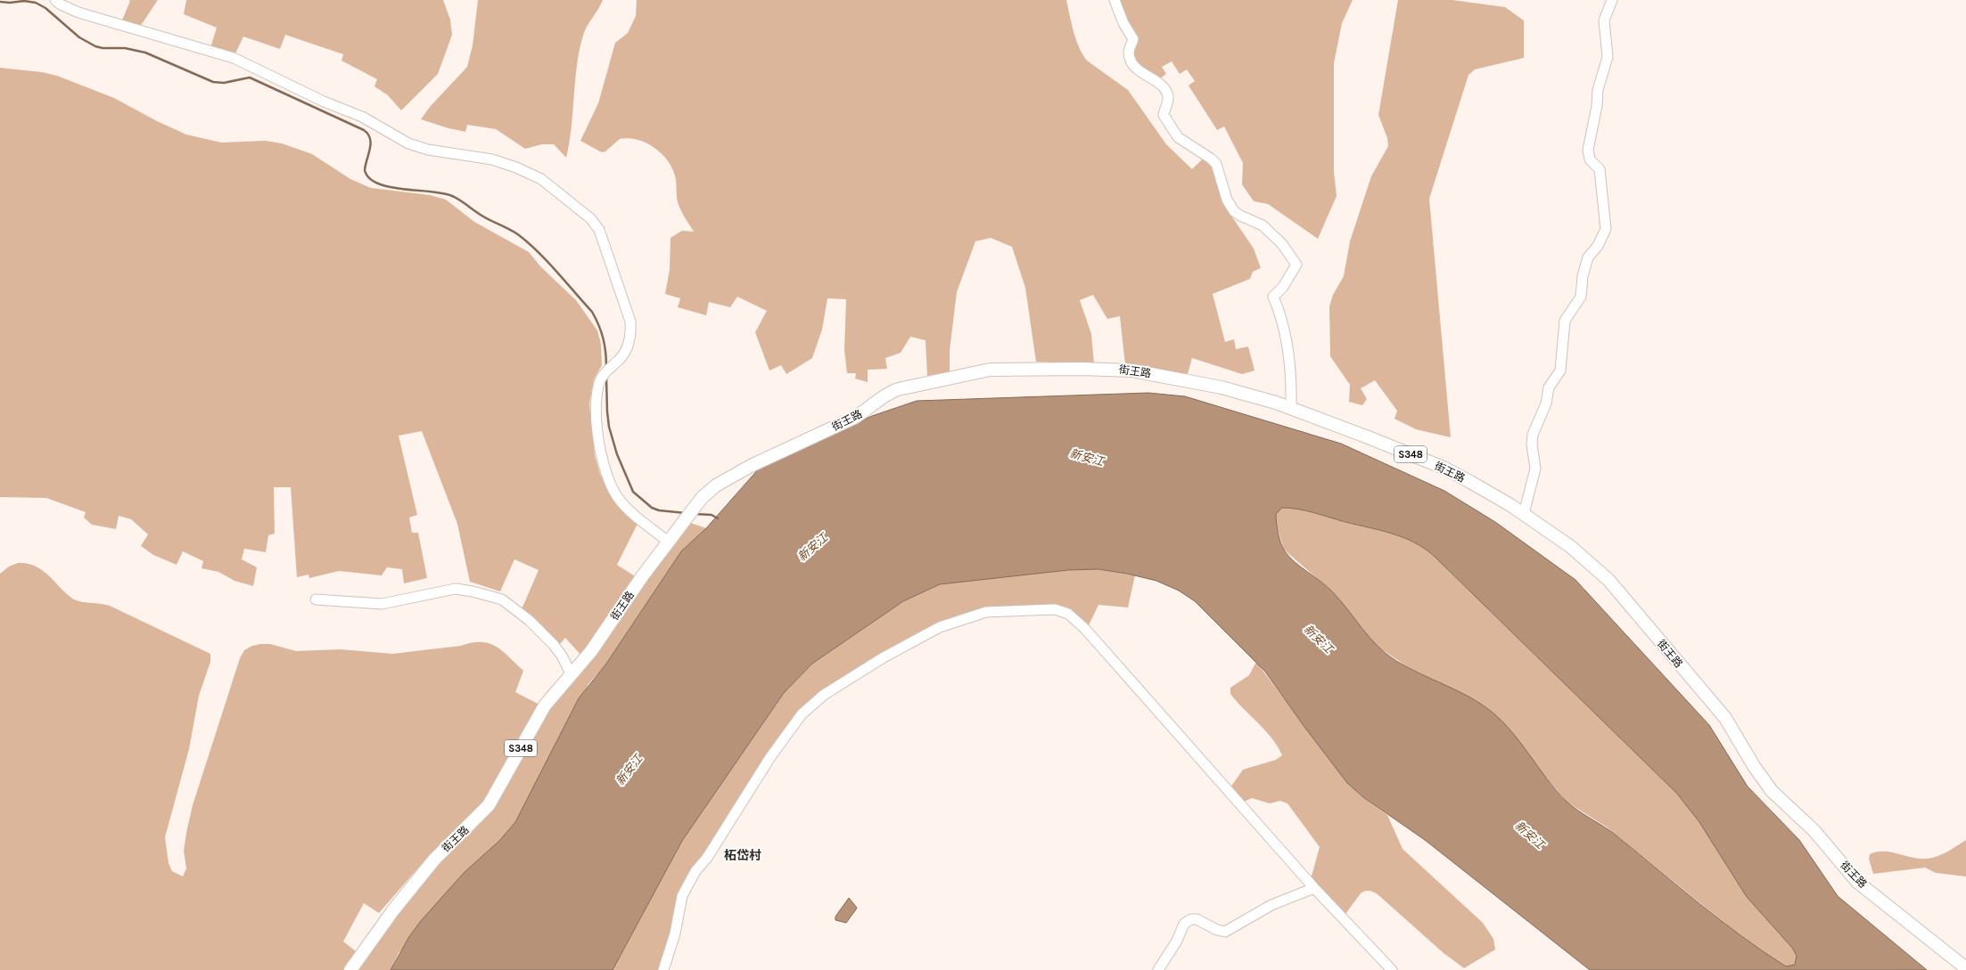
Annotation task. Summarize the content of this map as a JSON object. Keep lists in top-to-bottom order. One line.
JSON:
{"streets":{"main road":["街王路","S348"]},"districts":["柘岱村"],"water":["新安江"]}
